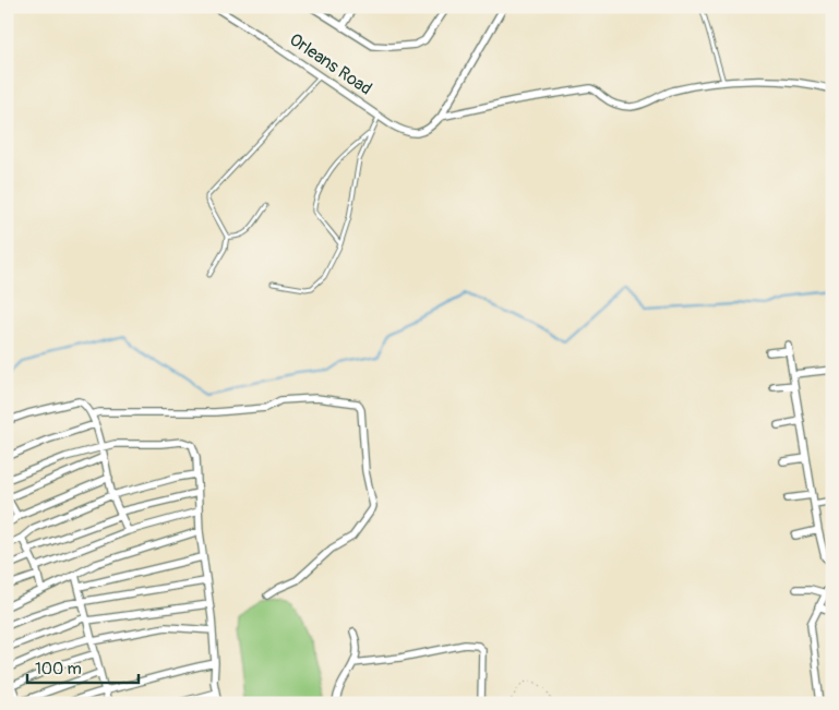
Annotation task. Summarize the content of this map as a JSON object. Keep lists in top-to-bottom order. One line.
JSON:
{"streets":{"street":["Orleans Road"]},"scale_bar":"100 m"}
